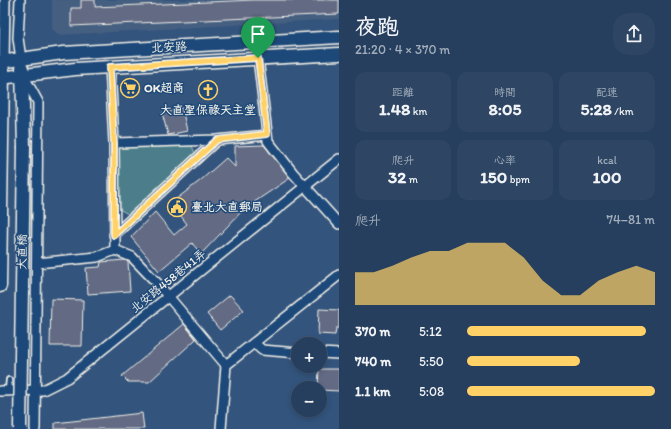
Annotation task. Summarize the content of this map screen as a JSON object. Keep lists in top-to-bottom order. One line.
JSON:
{"streets":{"main road":["北安路","大直橋"],"street":["北安路458巷41弄"]},"crossings":[["北安路","大直橋"]],"places":{"supermarket":["OK超商"],"church":["大直聖保祿天主堂"],"public building":["臺北大直郵局"]},"page":{"heading":["夜跑","21:20 · 4 × 370 m"],"stats":[["距離","1.48 km"],["時間","8:05"],["配速","5:28 /km"],["爬升","32 m"],["心率","150 bpm"],["kcal","100"]],"chart":["爬升","74–81 m"],"list":[{"name":"370 m","note":"5:12"},{"name":"740 m","note":"5:50"},{"name":"1.1 km","note":"5:08"}],"map_buttons":["+","−"]}}
